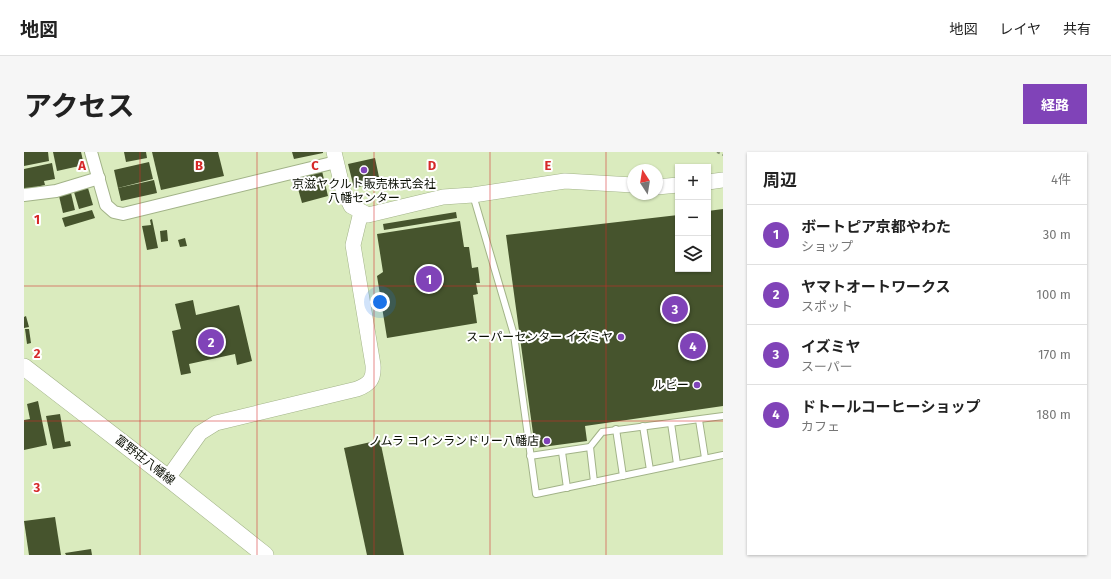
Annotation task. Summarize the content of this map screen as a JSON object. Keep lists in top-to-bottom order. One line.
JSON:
{"streets":{"main road":["富野荘八幡線"]},"places":["京滋ヤクルト販売株式会社 八幡センター","スーパーセンター イズミヤ","ルビー","ノムラ コインランドリー八幡店"],"north":"top","page":{"header":"地図","nav":["地図","レイヤ","共有"],"title":"アクセス","buttons":"経路","heading":["周辺","4件"],"map_buttons":["+","−"],"list":[{"mark":"1","name":"ボートピア京都やわた","note":"ショップ","value":"30 m"},{"mark":"2","name":"ヤマトオートワークス","note":"スポット","value":"100 m"},{"mark":"3","name":"イズミヤ","note":"スーパー","value":"170 m"},{"mark":"4","name":"ドトールコーヒーショップ","note":"カフェ","value":"180 m"}],"pins":["1","3","2","4"]},"grid":{"columns":["A","B","C","D","E"],"rows":["1","2","3"]}}
